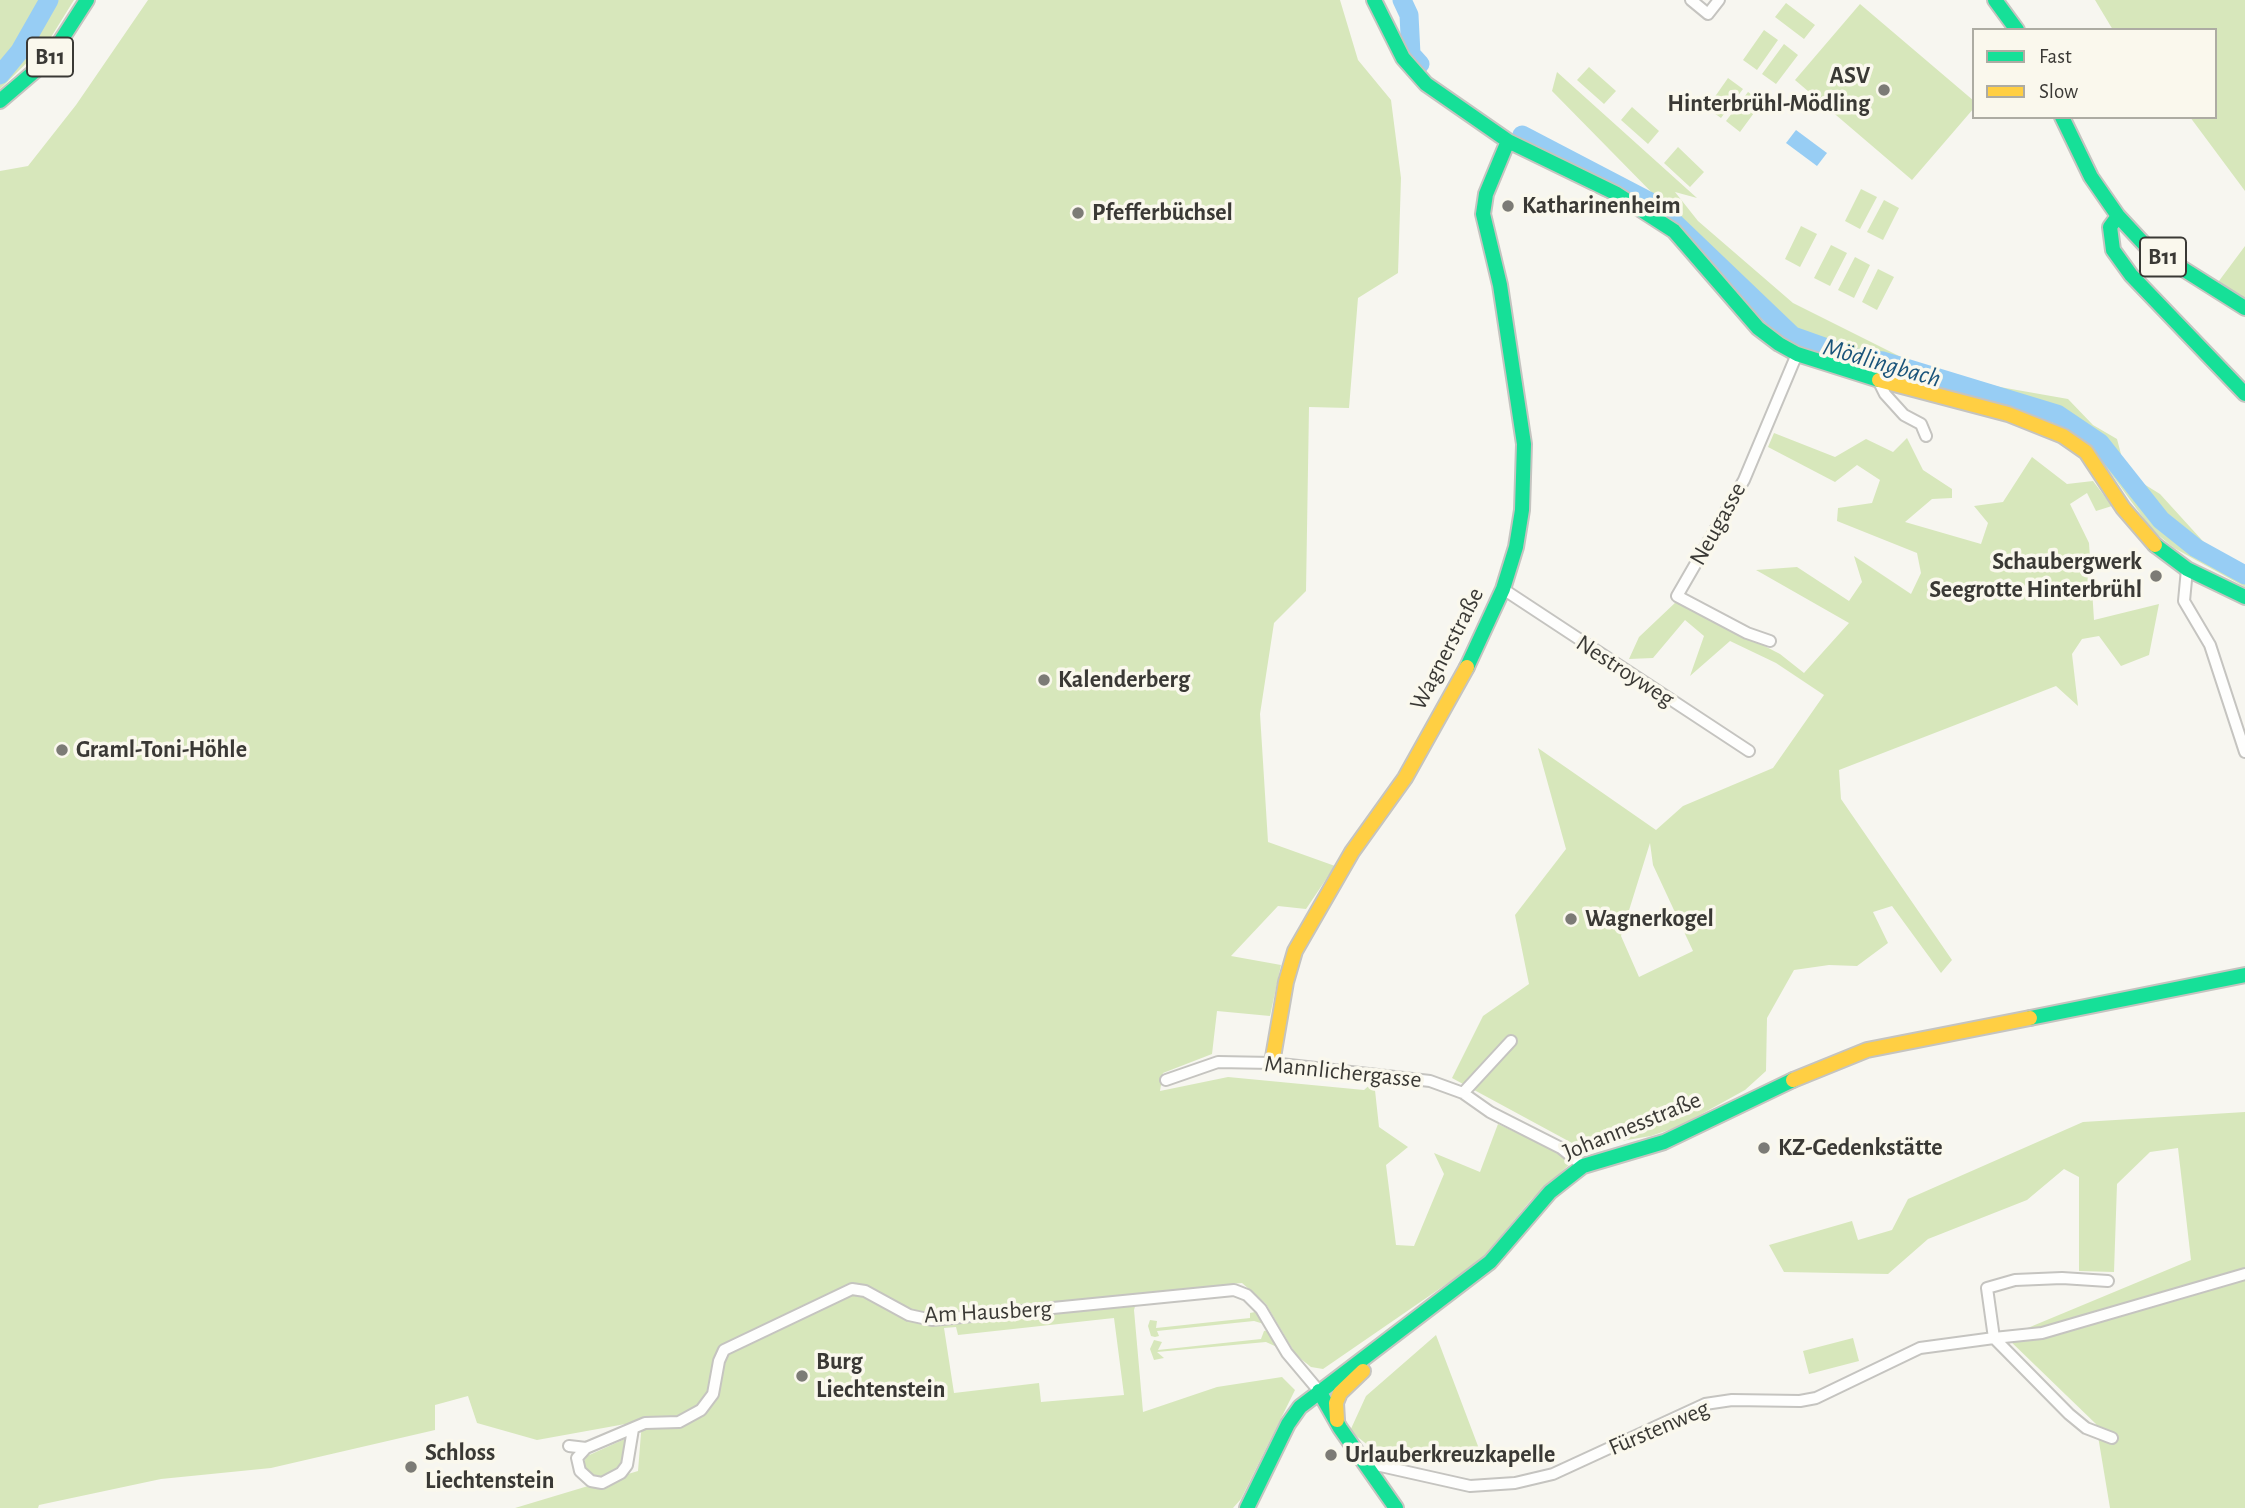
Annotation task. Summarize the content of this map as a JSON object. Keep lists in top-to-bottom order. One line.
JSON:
{"streets":{"street":["B11","Neugasse","Wagnerstraße","Nestroyweg","Mannlichergasse","Johannesstraße","Am Hausberg","Fürstenweg"]},"crossings":[["Wagnerstraße","Nestroyweg"],["Wagnerstraße","Mannlichergasse"],["Mannlichergasse","Johannesstraße"],["Johannesstraße","Am Hausberg"]],"water":["Mödlingbach"],"places":["ASV Hinterbrühl-Mödling","Katharinenheim","Pfefferbüchsel","Schaubergwerk Seegrotte Hinterbrühl","Kalenderberg","Graml-Toni-Höhle","Wagnerkogel","KZ-Gedenkstätte","Burg Liechtenstein","Urlauberkreuzkapelle","Schloss Liechtenstein"],"legend":["Fast","Slow"]}
